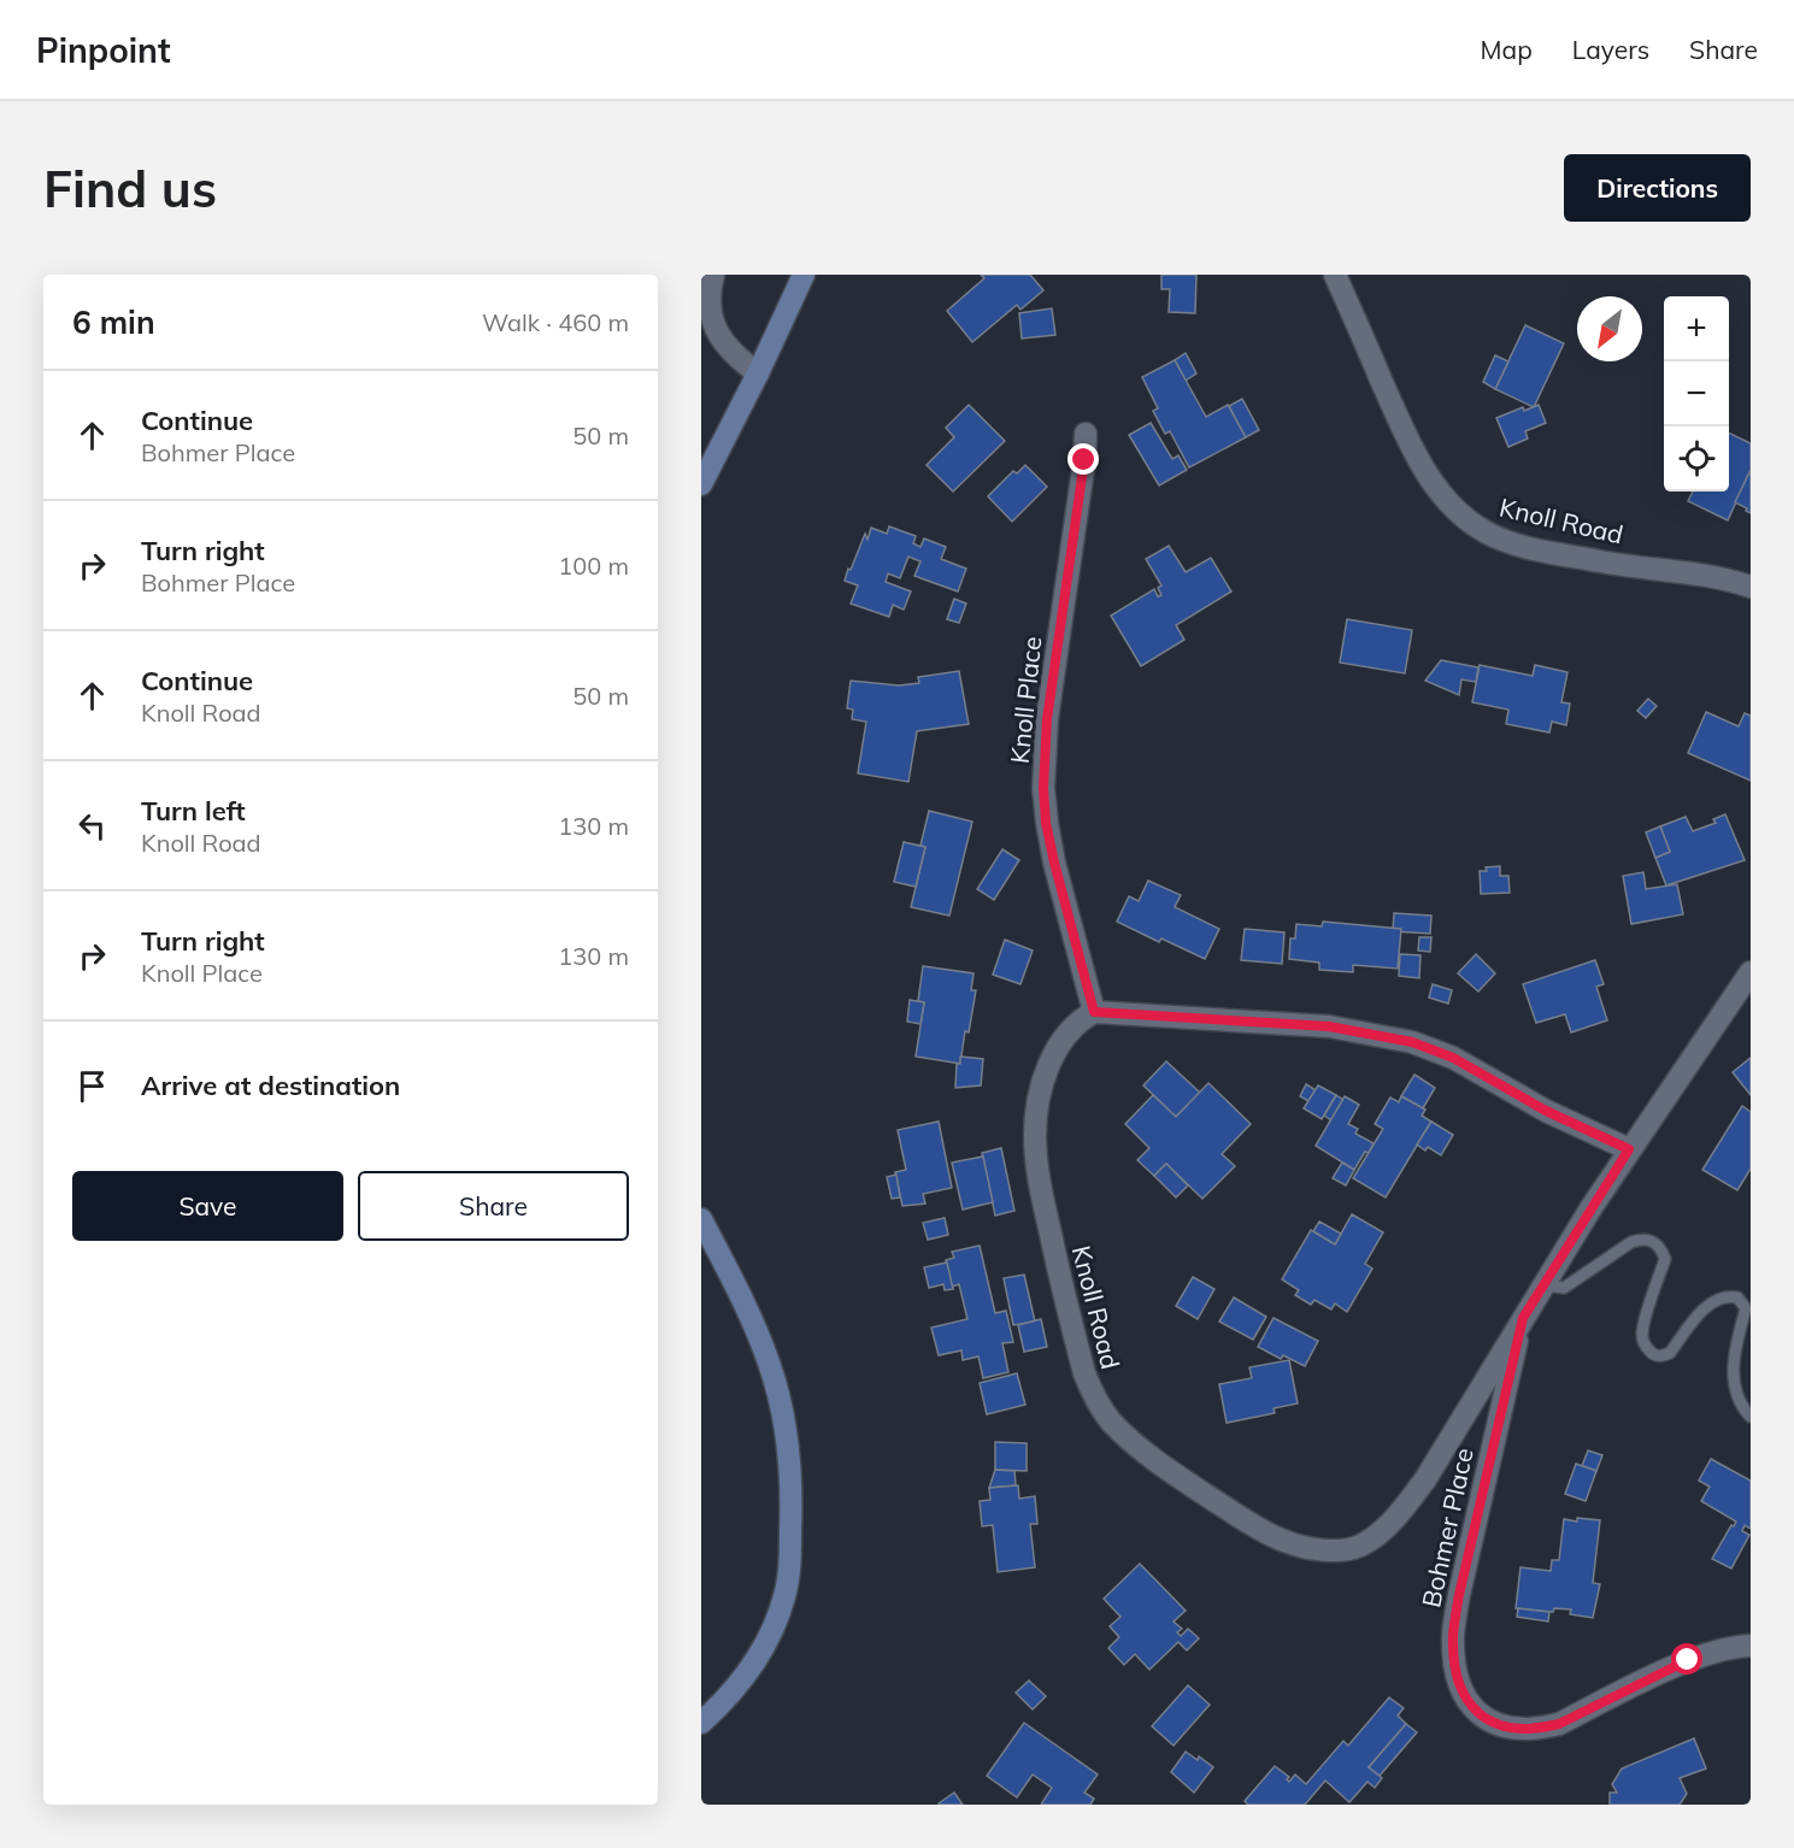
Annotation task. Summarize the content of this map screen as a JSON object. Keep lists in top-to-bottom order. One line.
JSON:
{"streets":{"street":["Knoll Road","Knoll Place","Bohmer Place"]},"crossings":[["Knoll Road","Knoll Place"],["Knoll Road","Bohmer Place"]],"north":"bottom left","page":{"header":"Pinpoint","nav":["Map","Layers","Share"],"buttons":["Directions",["Save","Share"]],"title":"Find us","heading":["6 min","Walk · 460 m"],"map_buttons":["+","−"],"list":[["Continue","Bohmer Place","50 m"],["Turn right","Bohmer Place","100 m"],["Continue","Knoll Road","50 m"],["Turn left","Knoll Road","130 m"],["Turn right","Knoll Place","130 m"],"Arrive at destination"]}}
